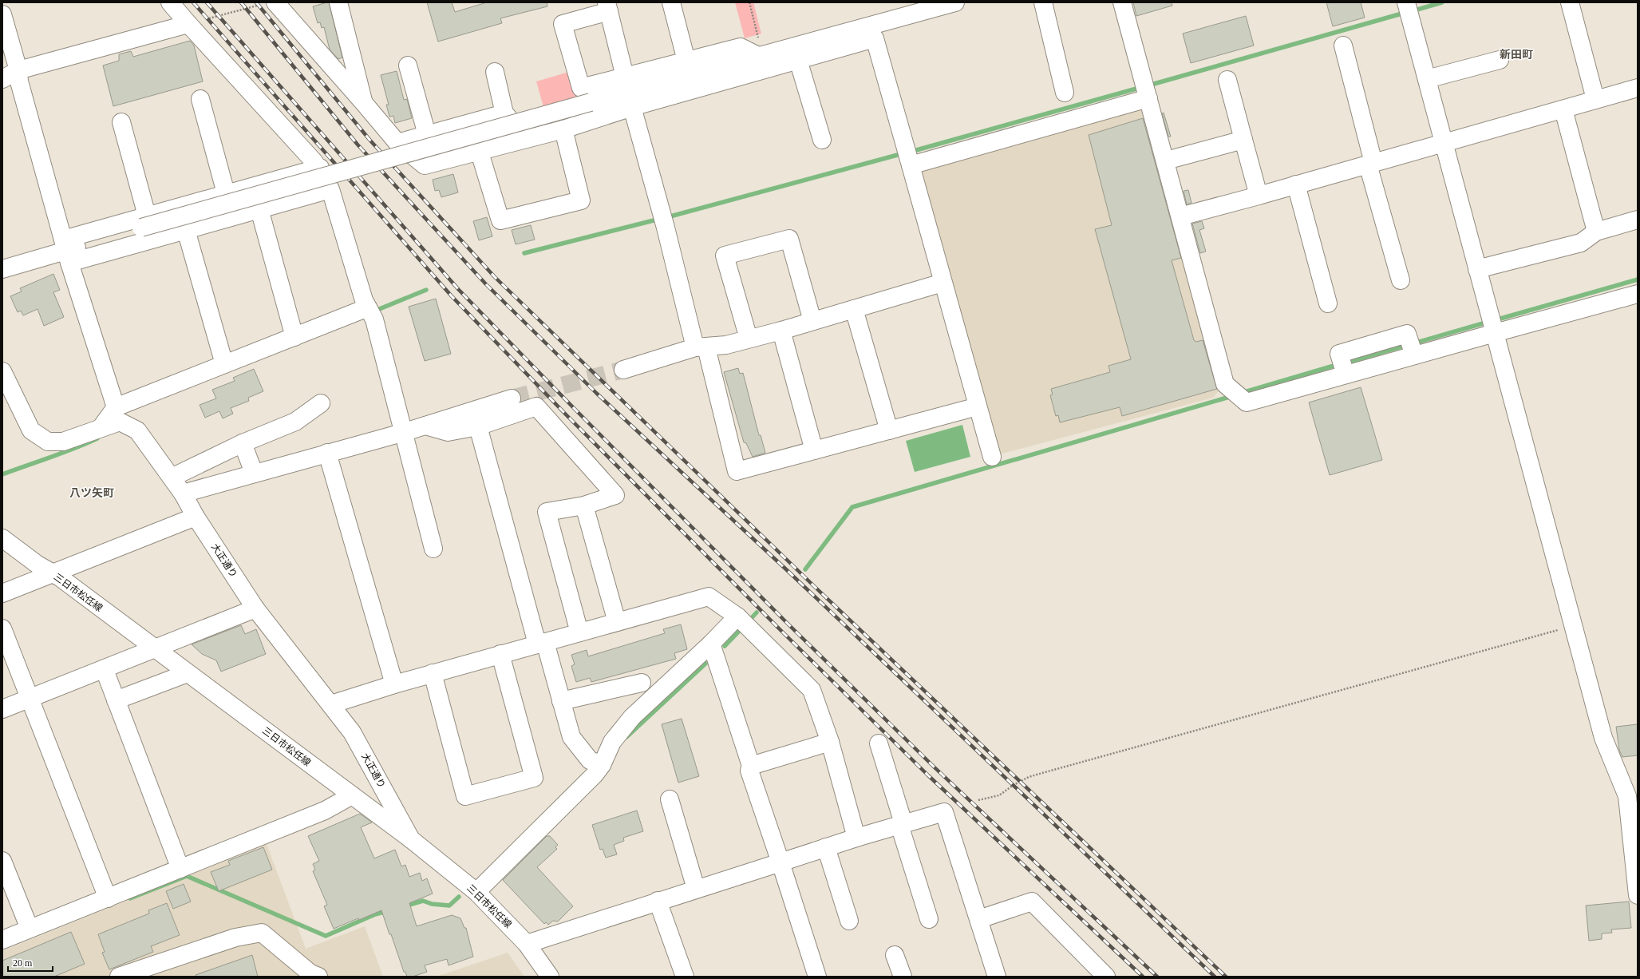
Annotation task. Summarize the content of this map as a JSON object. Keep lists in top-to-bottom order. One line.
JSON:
{"streets":{"street":["大正通り","三日市松任線"]},"crossings":[["大正通り","三日市松任線"]],"districts":["新田町","八ツ矢町"],"scale_bar":"20 m"}
